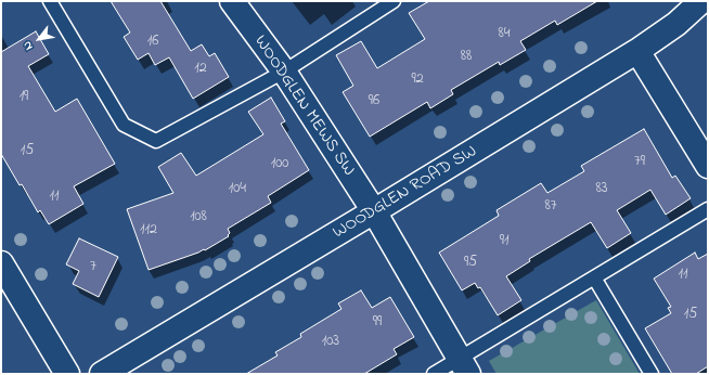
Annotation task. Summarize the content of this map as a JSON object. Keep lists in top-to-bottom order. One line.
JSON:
{"streets":{"street":["WOODGLEN MEWS SW","WOODGLEN ROAD SW"]},"crossings":[["WOODGLEN MEWS SW","WOODGLEN ROAD SW"]],"house_numbers":["84","16","88","12","92","19","96","15","79","100","104","83","11","87","108","112","91","95","7","11","15","99","103"],"north":"bottom left"}
